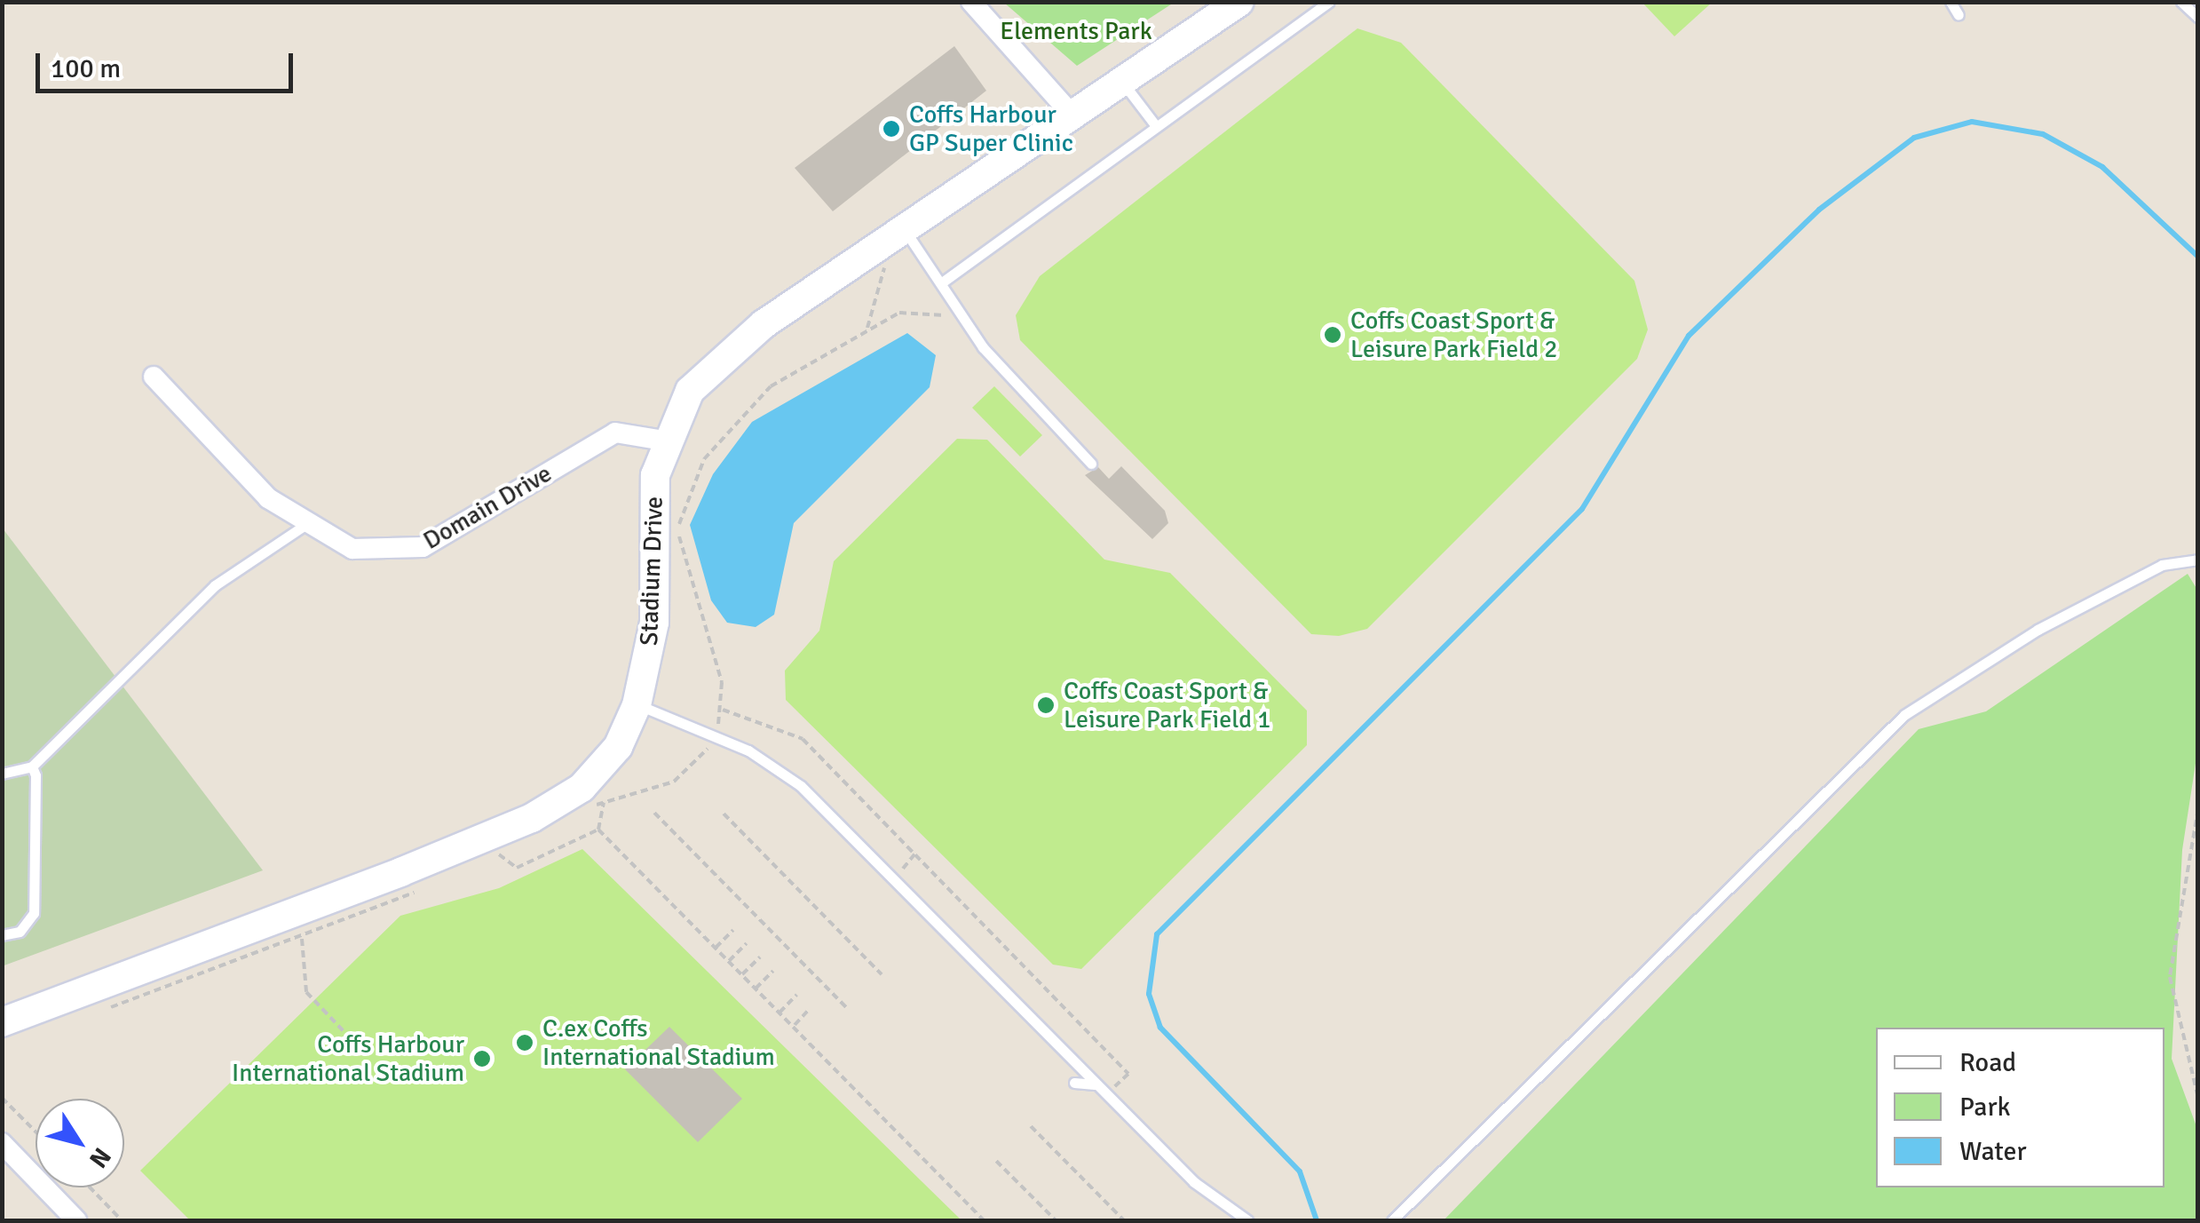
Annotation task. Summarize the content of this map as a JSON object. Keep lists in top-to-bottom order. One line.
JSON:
{"streets":{"main road":["Stadium Drive"],"street":["Domain Drive"]},"crossings":[["Domain Drive","Stadium Drive"]],"parks":["Elements Park"],"places":["Coffs Harbour GP Super Clinic","Coffs Coast Sport & Leisure Park Field 2","Coffs Coast Sport & Leisure Park Field 1","C.ex Coffs International Stadium","Coffs Harbour International Stadium"],"legend":["Road","Park","Water"],"scale_bar":"100 m","north":"bottom right"}
